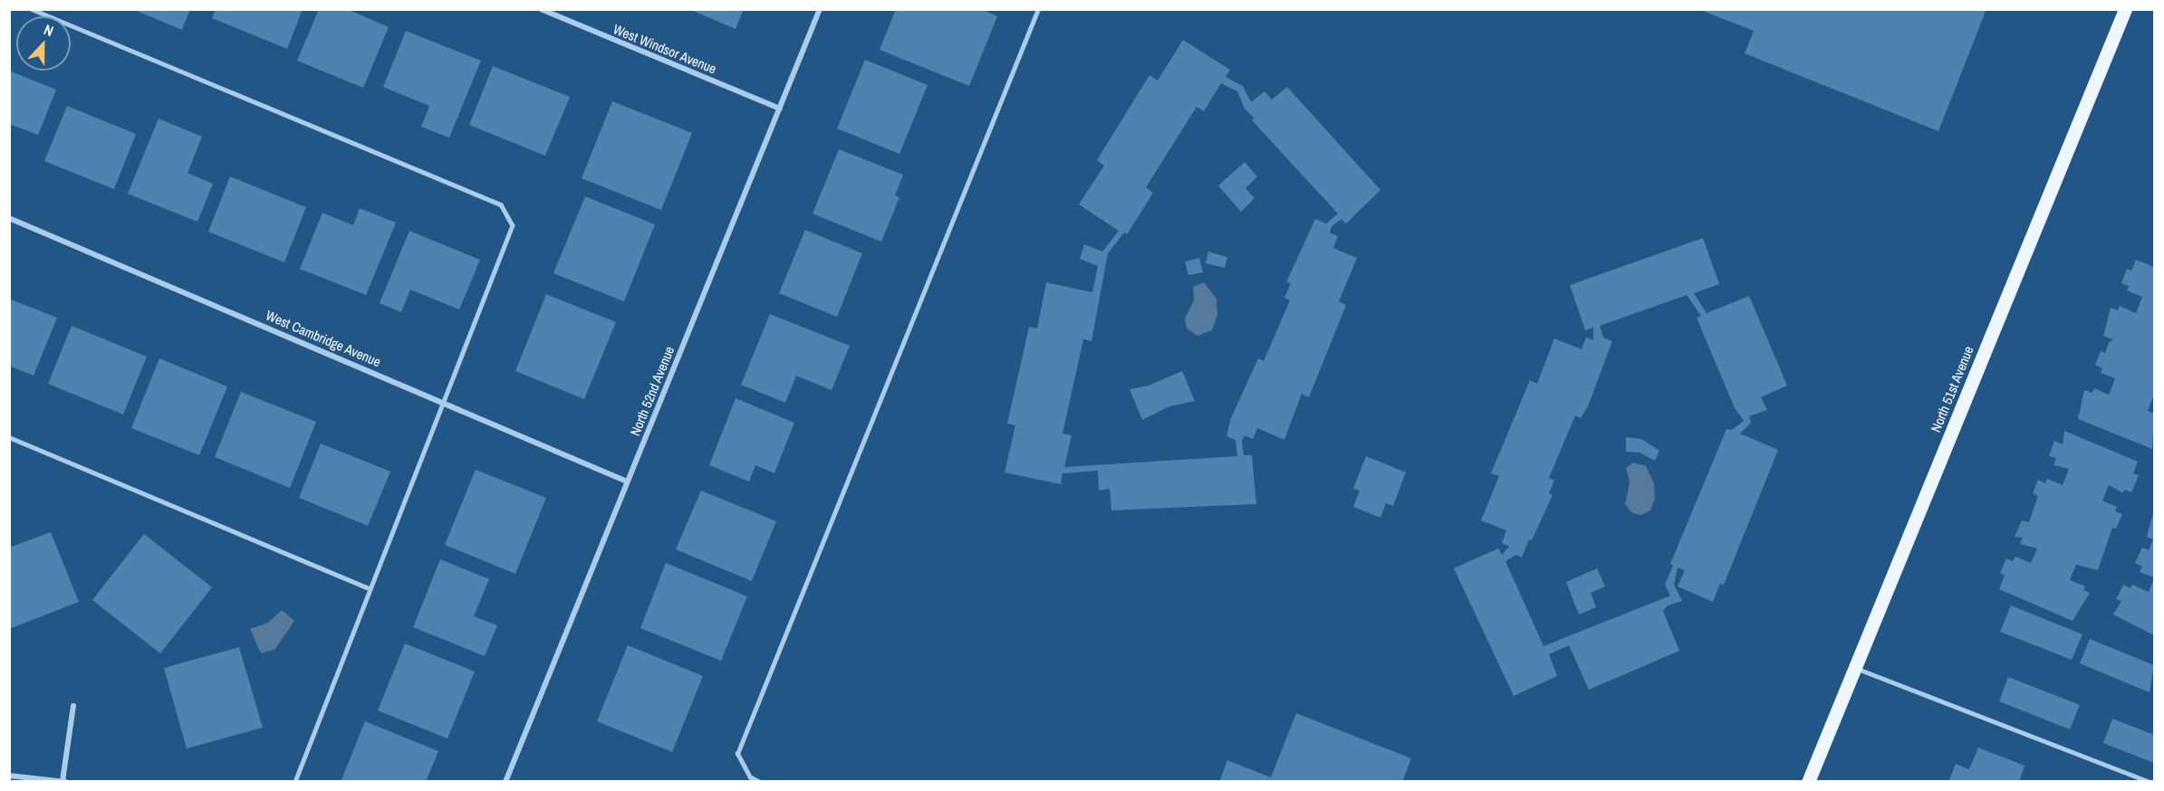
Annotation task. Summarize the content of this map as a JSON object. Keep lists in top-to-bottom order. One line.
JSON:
{"streets":{"main road":["North 51st Avenue"],"street":["West Windsor Avenue","West Cambridge Avenue","North 52nd Avenue"]},"crossings":[["West Windsor Avenue","North 52nd Avenue"],["West Cambridge Avenue","North 52nd Avenue"]],"north":"top"}
